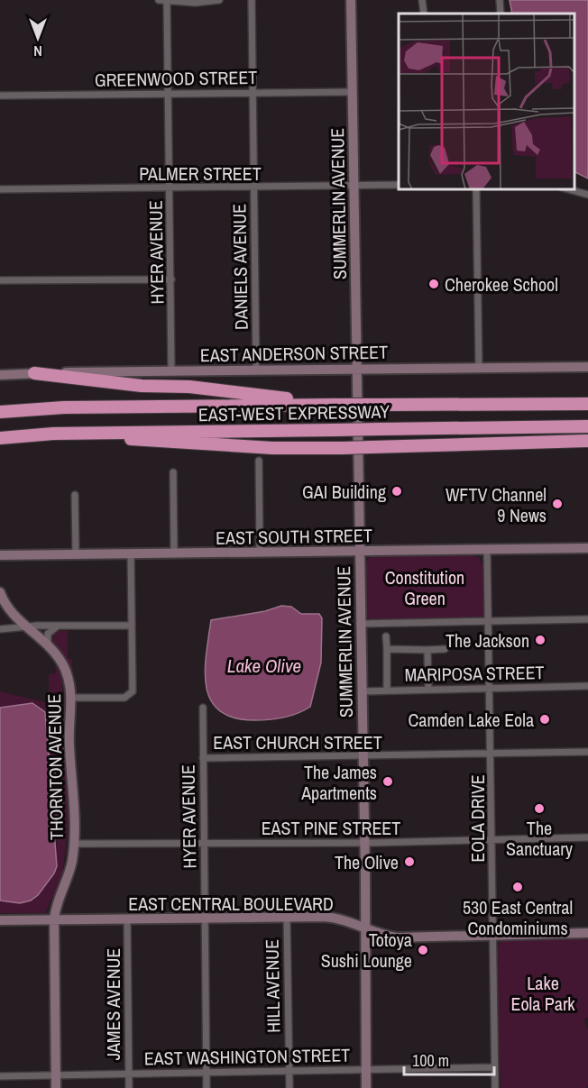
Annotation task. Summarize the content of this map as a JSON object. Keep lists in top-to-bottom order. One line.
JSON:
{"streets":{"highway":["EAST-WEST EXPRESSWAY"],"street":["GREENWOOD STREET","PALMER STREET","SUMMERLIN AVENUE","HYER AVENUE","DANIELS AVENUE","EAST ANDERSON STREET","EAST SOUTH STREET","MARIPOSA STREET","EAST CHURCH STREET","THORNTON AVENUE","EOLA DRIVE","EAST PINE STREET","EAST CENTRAL BOULEVARD","HILL AVENUE","JAMES AVENUE","EAST WASHINGTON STREET"]},"crossings":[["GREENWOOD STREET","SUMMERLIN AVENUE"],["GREENWOOD STREET","HYER AVENUE"],["GREENWOOD STREET","DANIELS AVENUE"],["PALMER STREET","SUMMERLIN AVENUE"],["PALMER STREET","HYER AVENUE"],["PALMER STREET","DANIELS AVENUE"],["SUMMERLIN AVENUE","EAST ANDERSON STREET"],["SUMMERLIN AVENUE","EAST SOUTH STREET"],["SUMMERLIN AVENUE","MARIPOSA STREET"],["SUMMERLIN AVENUE","EAST CHURCH STREET"],["SUMMERLIN AVENUE","EAST PINE STREET"],["SUMMERLIN AVENUE","EAST CENTRAL BOULEVARD"],["SUMMERLIN AVENUE","EAST WASHINGTON STREET"],["HYER AVENUE","EAST ANDERSON STREET"],["HYER AVENUE","EAST CHURCH STREET"],["HYER AVENUE","EAST PINE STREET"],["HYER AVENUE","EAST CENTRAL BOULEVARD"],["HYER AVENUE","EAST WASHINGTON STREET"],["DANIELS AVENUE","EAST ANDERSON STREET"],["EAST SOUTH STREET","EOLA DRIVE"],["MARIPOSA STREET","EOLA DRIVE"],["EAST CHURCH STREET","EOLA DRIVE"],["THORNTON AVENUE","EAST PINE STREET"],["THORNTON AVENUE","EAST CENTRAL BOULEVARD"],["THORNTON AVENUE","EAST WASHINGTON STREET"],["EOLA DRIVE","EAST PINE STREET"],["EOLA DRIVE","EAST CENTRAL BOULEVARD"],["EOLA DRIVE","EAST WASHINGTON STREET"],["EAST CENTRAL BOULEVARD","HILL AVENUE"],["EAST CENTRAL BOULEVARD","JAMES AVENUE"],["HILL AVENUE","EAST WASHINGTON STREET"],["JAMES AVENUE","EAST WASHINGTON STREET"]],"water":["Lake Olive"],"parks":["Constitution Green","Lake Eola Park"],"places":["Cherokee School","GAI Building","WFTV Channel 9 News","The Jackson","Camden Lake Eola","The James Apartments","The Sanctuary","The Olive","530 East Central Condominiums","Totoya Sushi Lounge"],"scale_bar":"100 m","north":"bottom"}
